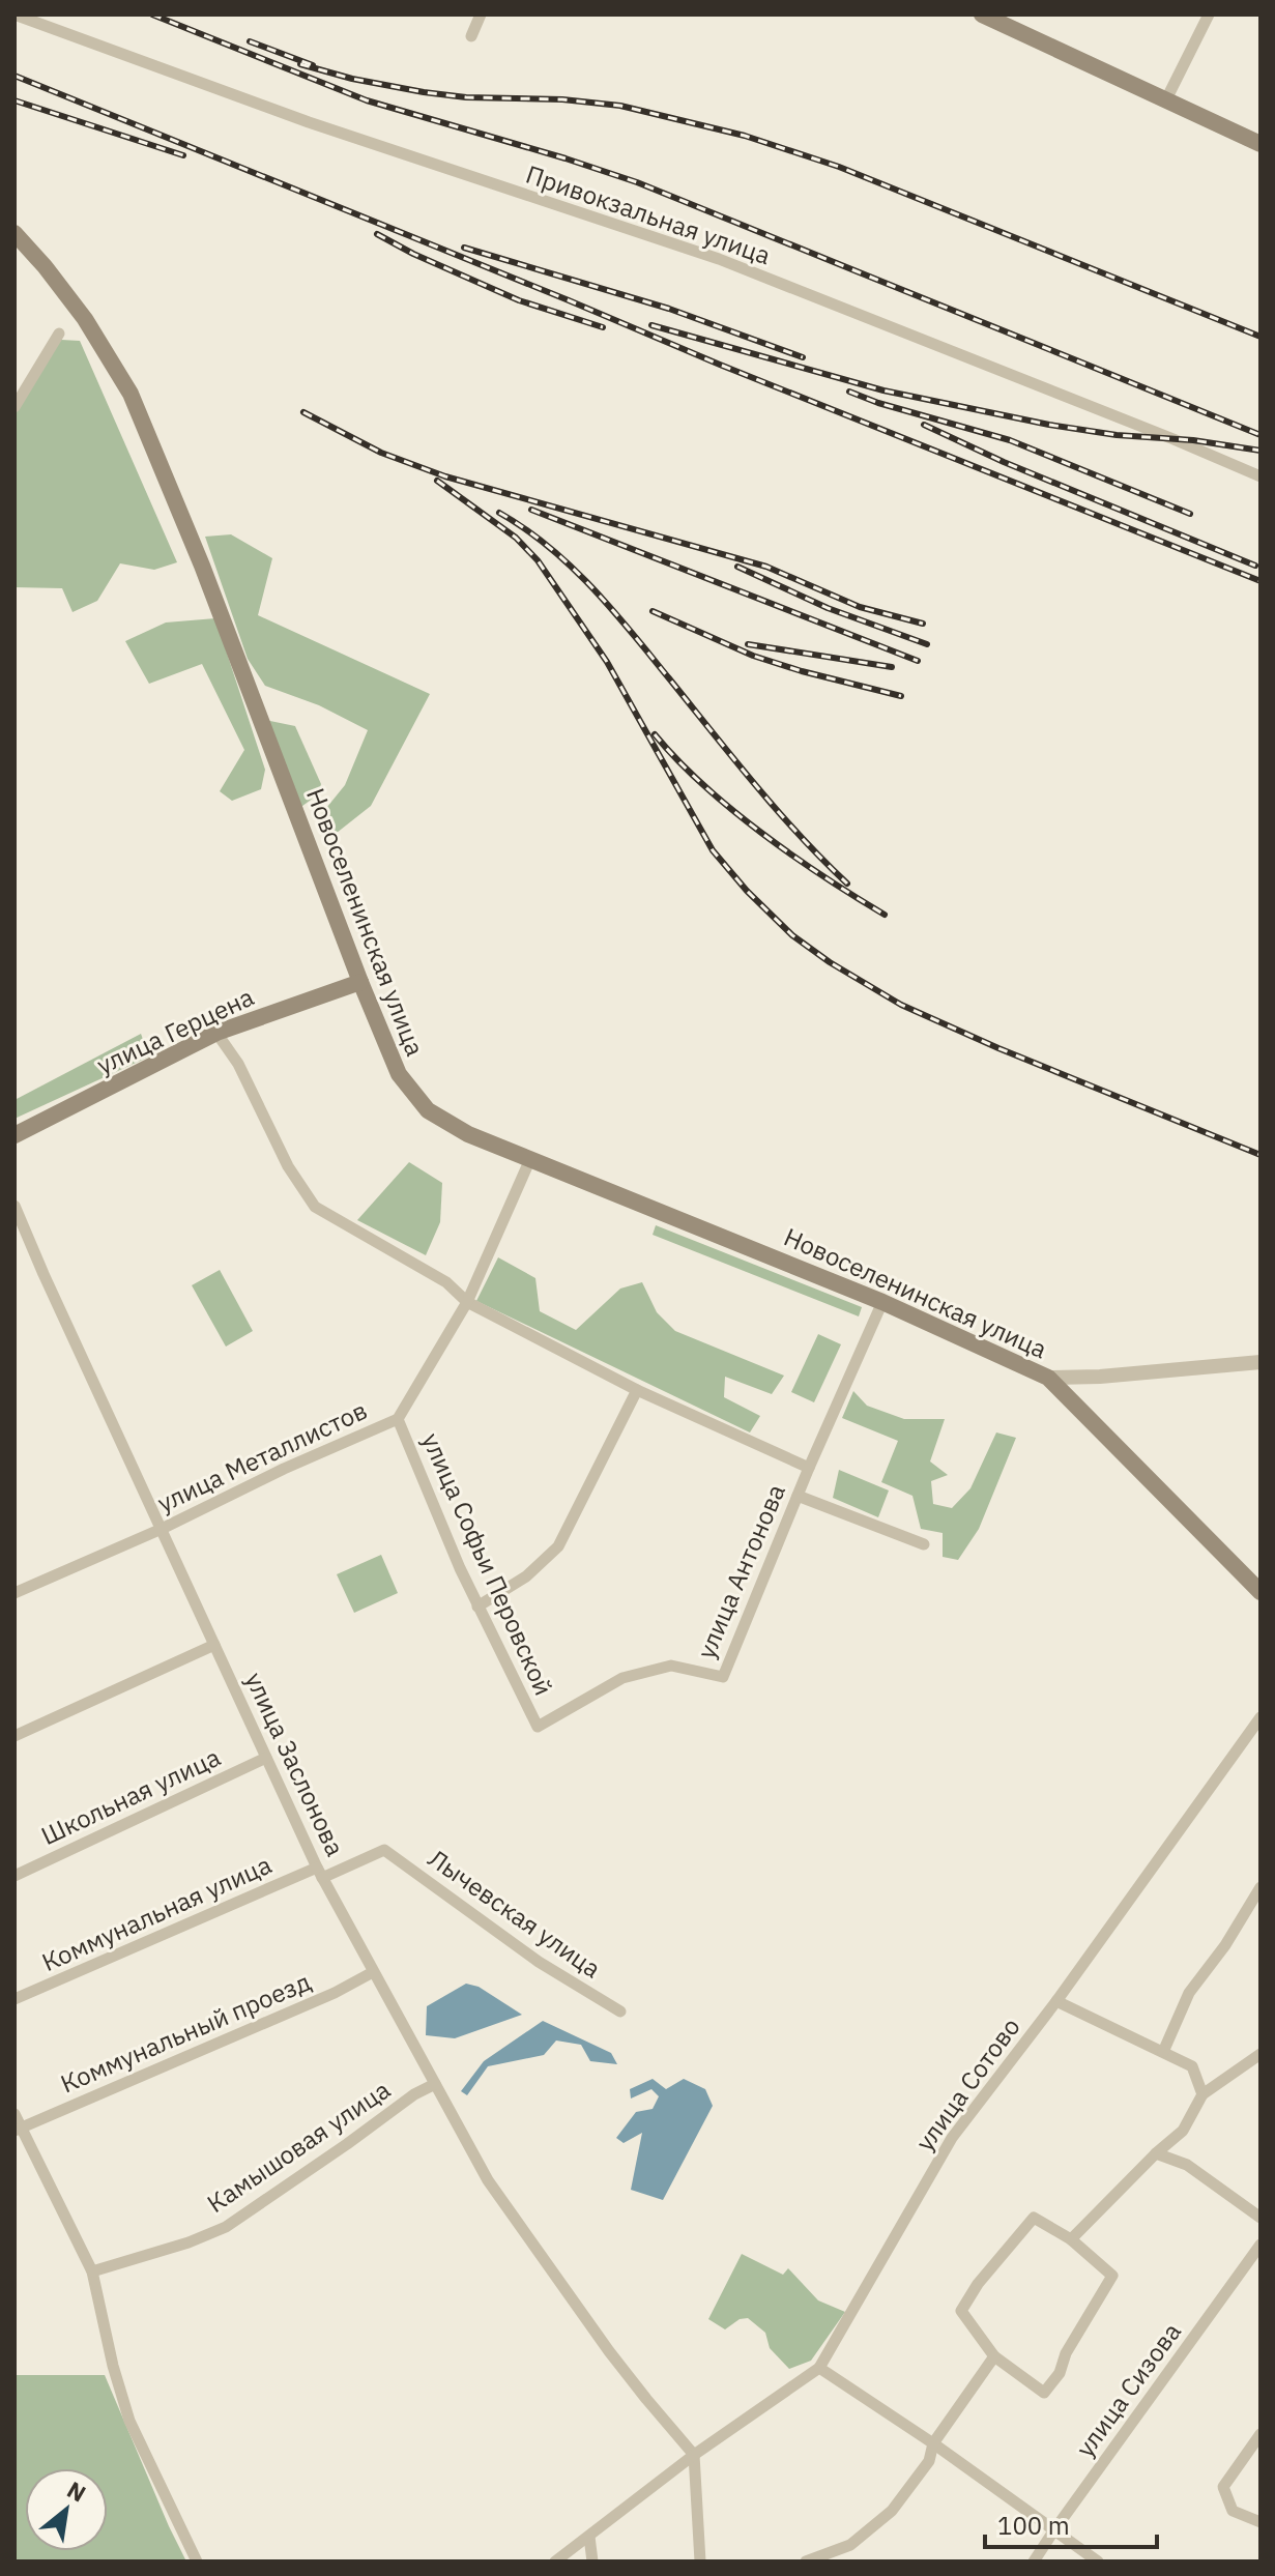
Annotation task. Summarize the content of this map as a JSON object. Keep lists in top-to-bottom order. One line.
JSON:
{"streets":{"main road":["Новоселенинская улица","улица Герцена"],"street":["Привокзальная улица","улица Металлистов","улица Софьи Перовской","улица Антонова","улица Заслонова","Школьная улица","Коммунальная улица","Лычевская улица","Коммунальный проезд","улица Сотово","Камышовая улица","улица Сизова"]},"crossings":[["Новоселенинская улица","улица Герцена"],["Новоселенинская улица","улица Металлистов"],["Новоселенинская улица","улица Антонова"],["улица Металлистов","улица Софьи Перовской"],["улица Металлистов","улица Заслонова"],["улица Софьи Перовской","улица Антонова"],["улица Заслонова","Школьная улица"],["улица Заслонова","Коммунальная улица"],["улица Заслонова","Коммунальный проезд"],["улица Заслонова","улица Сотово"],["улица Заслонова","Камышовая улица"],["Коммунальная улица","Лычевская улица"]],"scale_bar":"100 m","north":"top right"}
